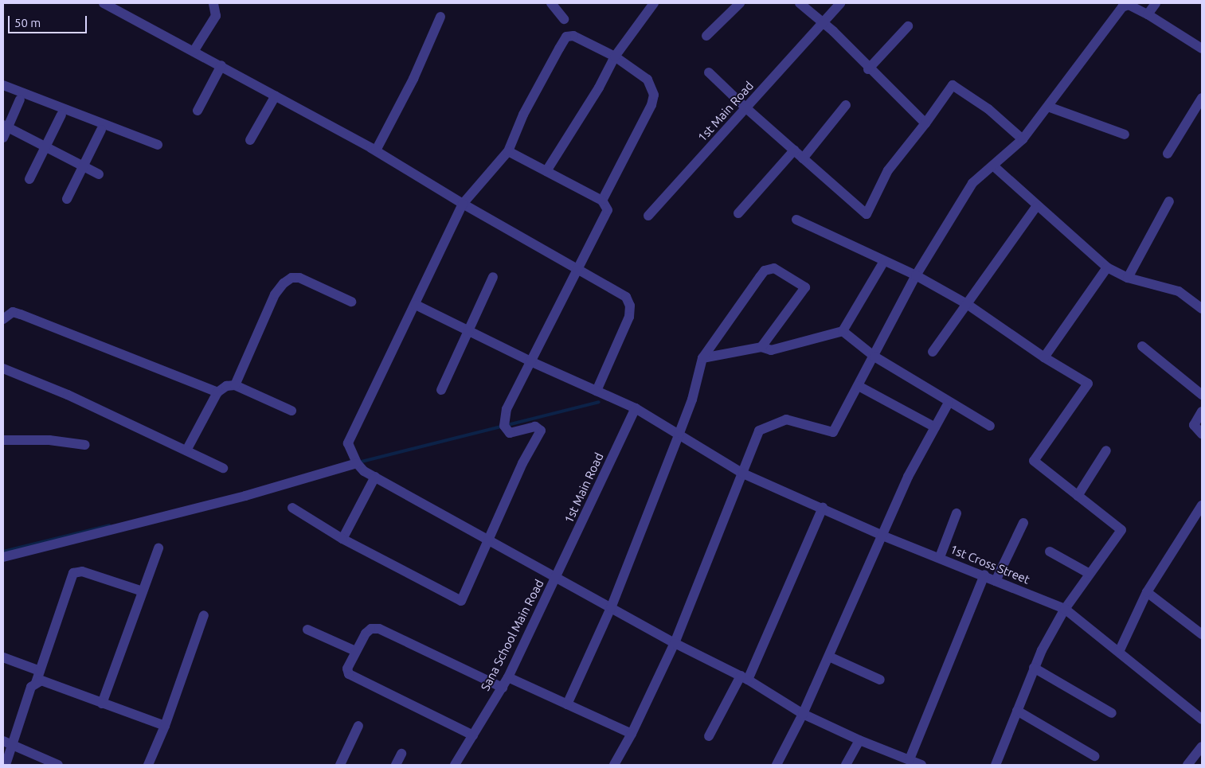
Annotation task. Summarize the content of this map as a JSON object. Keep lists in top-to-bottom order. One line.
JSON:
{"streets":{"street":["1st Main Road","1st Cross Street","Sana School Main Road"]},"crossings":[["1st Main Road","1st Cross Street"],["1st Main Road","Sana School Main Road"]],"scale_bar":"50 m"}
